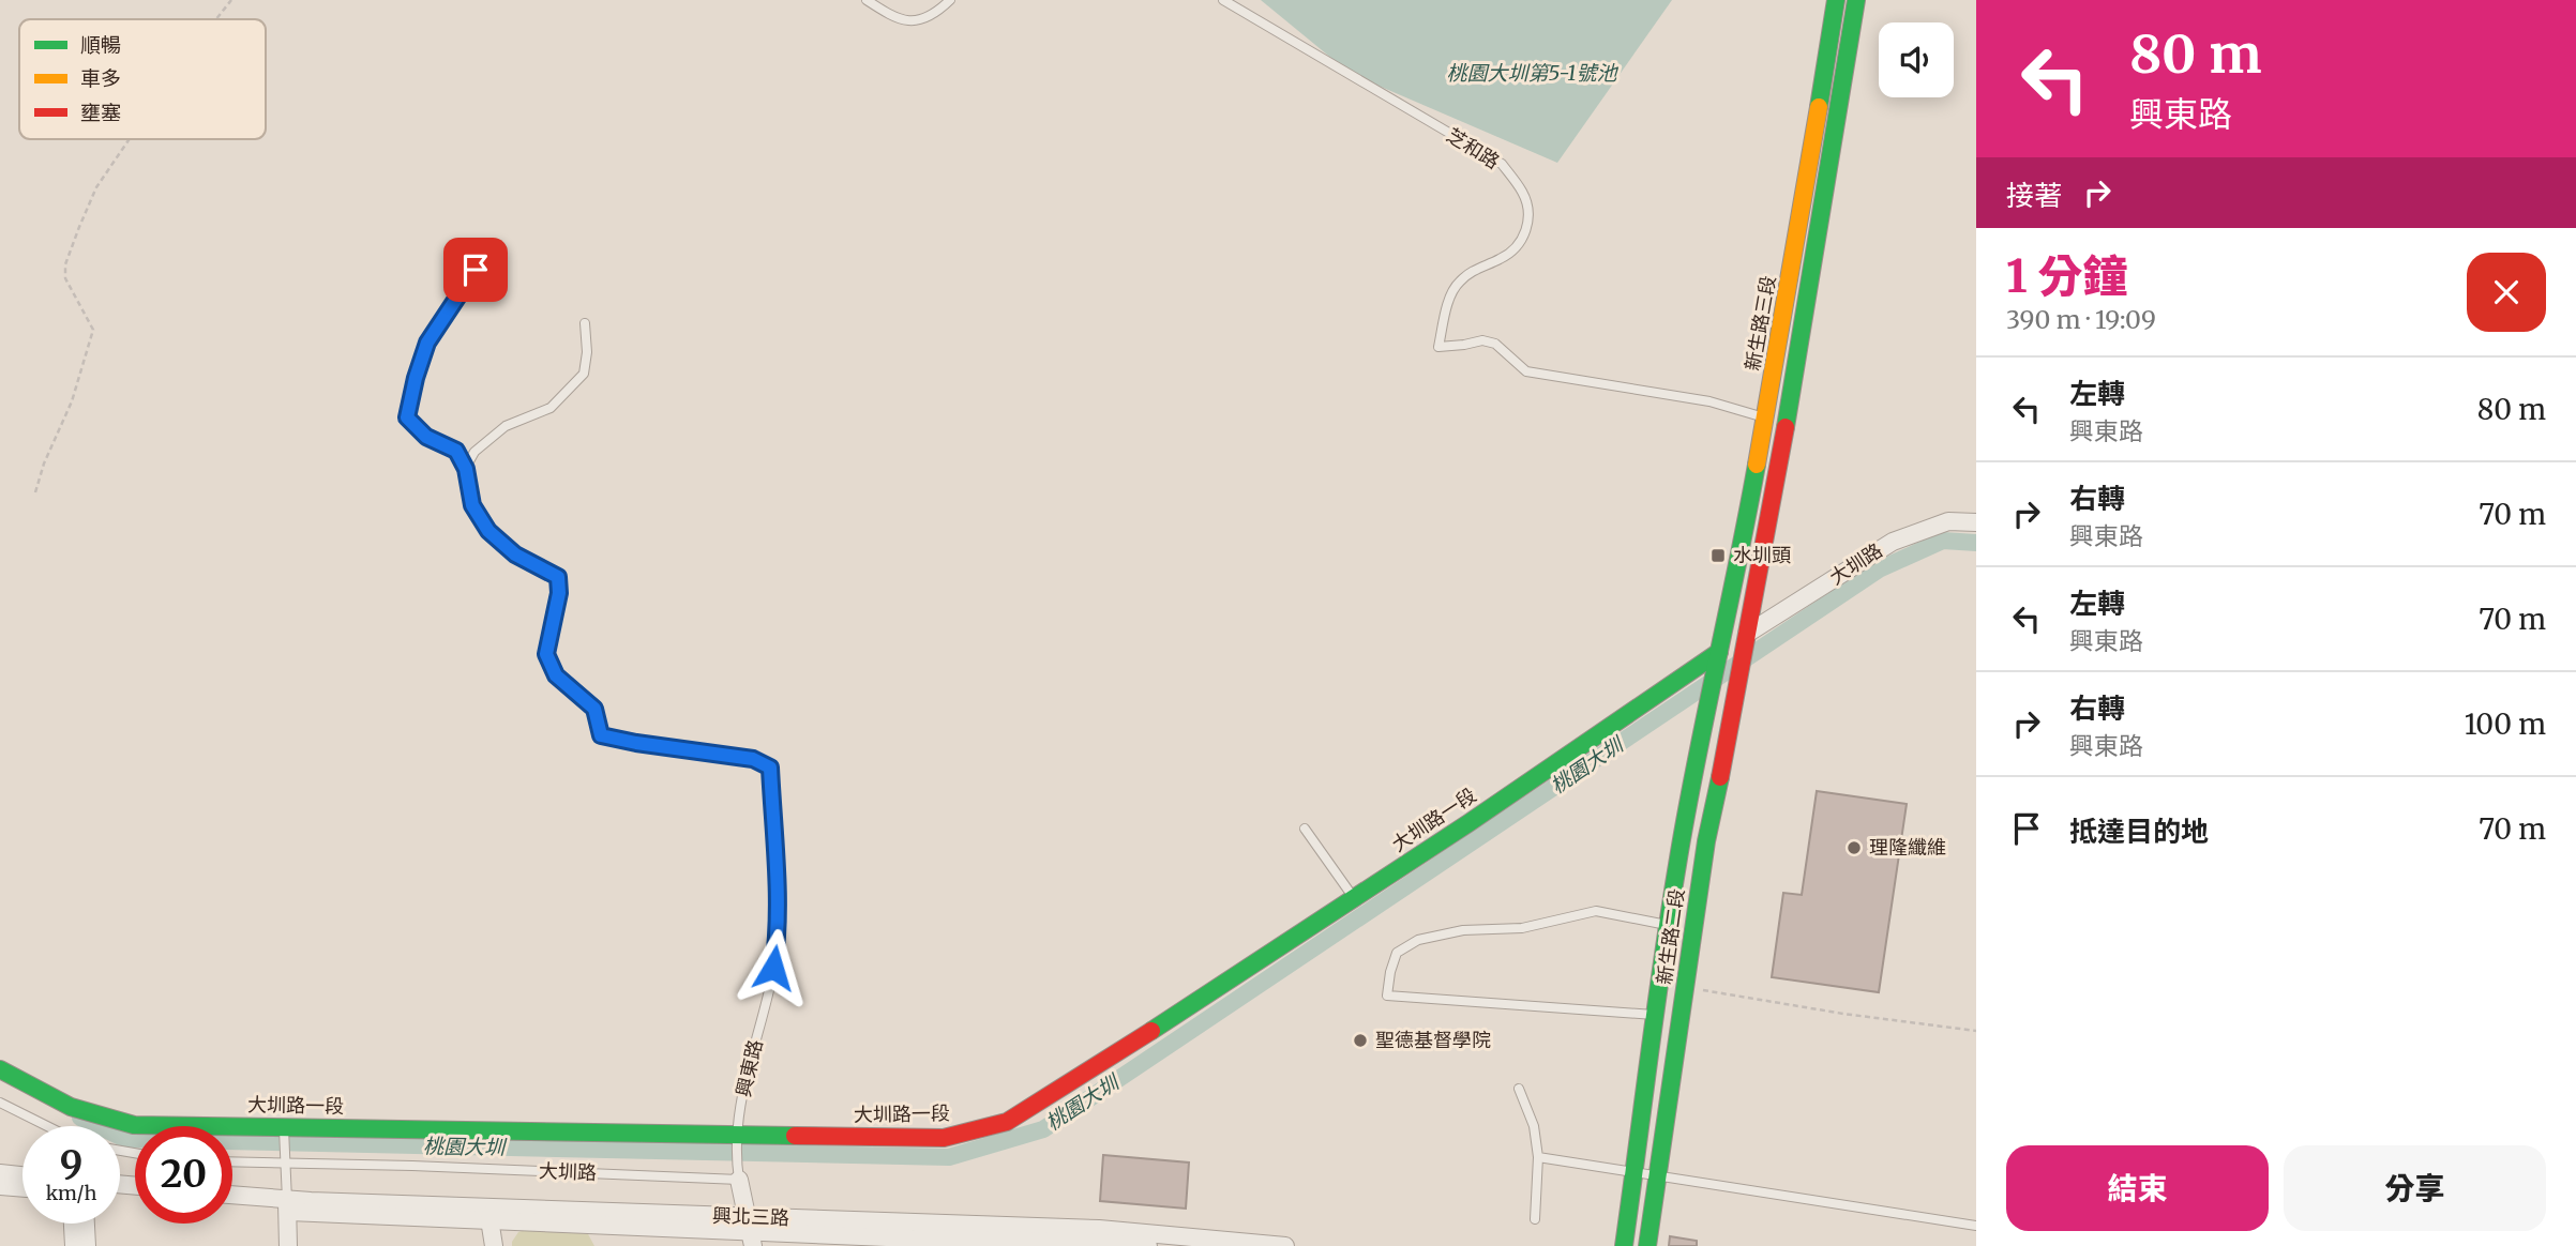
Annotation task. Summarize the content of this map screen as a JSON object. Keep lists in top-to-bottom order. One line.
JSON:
{"streets":{"main road":["新生路三段","大圳路一段","新生路二段"],"street":["大圳路"],"lane":["芝和路","興東路"]},"crossings":[["芝和路","新生路三段"],["新生路三段","大圳路一段"],["新生路三段","新生路二段"],["大圳路","新生路二段"],["大圳路一段","新生路二段"],["大圳路一段","興東路"]],"water":["桃園大圳第5-1號池","桃園大圳"],"places":{"transit":["水圳頭"],"other":["理隆纖維","聖德基督學院"]},"legend":["順暢","車多","壅塞"],"page":{"turn":["80 m","興東路"],"then":"接著","heading":["1 分鐘","390 m · 19:09"],"list":[{"name":"左轉","note":"興東路","value":"80 m"},{"name":"右轉","note":"興東路","value":"70 m"},{"name":"左轉","note":"興東路","value":"70 m"},{"name":"右轉","note":"興東路","value":"100 m"},{"name":"抵達目的地","value":"70 m"}],"speed":"9 km/h","limit":"20","buttons":["結束","分享"]}}
